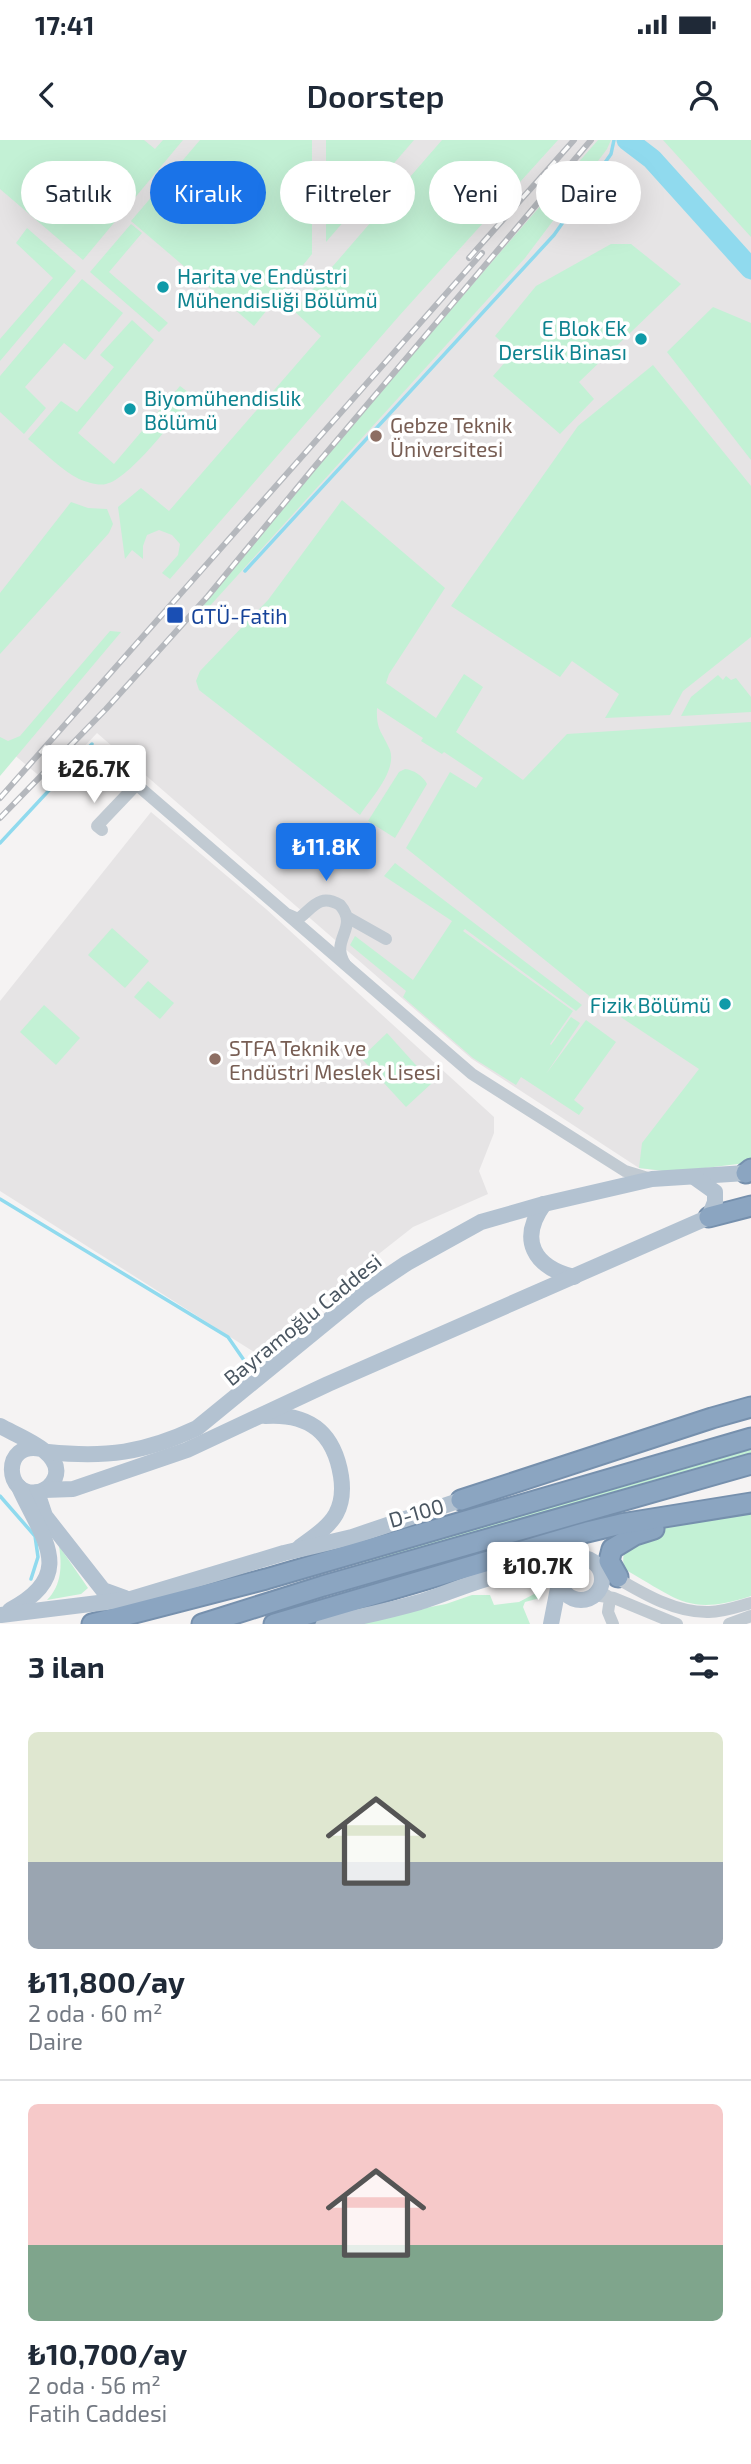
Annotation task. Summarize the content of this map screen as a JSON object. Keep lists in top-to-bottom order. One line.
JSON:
{"streets":{"highway":["D-100"],"main road":["Bayramoğlu Caddesi"]},"places":{"other":["Harita ve Endüstri Mühendisliği Bölümü","E Blok Ek Derslik Binası","Biyomühendislik Bölümü","Gebze Teknik Üniversitesi","Fizik Bölümü","STFA Teknik ve Endüstri Meslek Lisesi"],"transit":["GTÜ-Fatih"]},"page":{"status":"17:41","header":"Doorstep","chip":["Satılık","Kiralık","Filtreler","Yeni","Daire"],"price":["₺26.7K","₺11.8K","₺10.7K"],"heading":"3 ilan","list":[{"name":"₺11,800/ay","note":"2 oda · 60 m² · Daire"},{"name":"₺10,700/ay","note":"2 oda · 56 m² · Fatih Caddesi"}]}}
